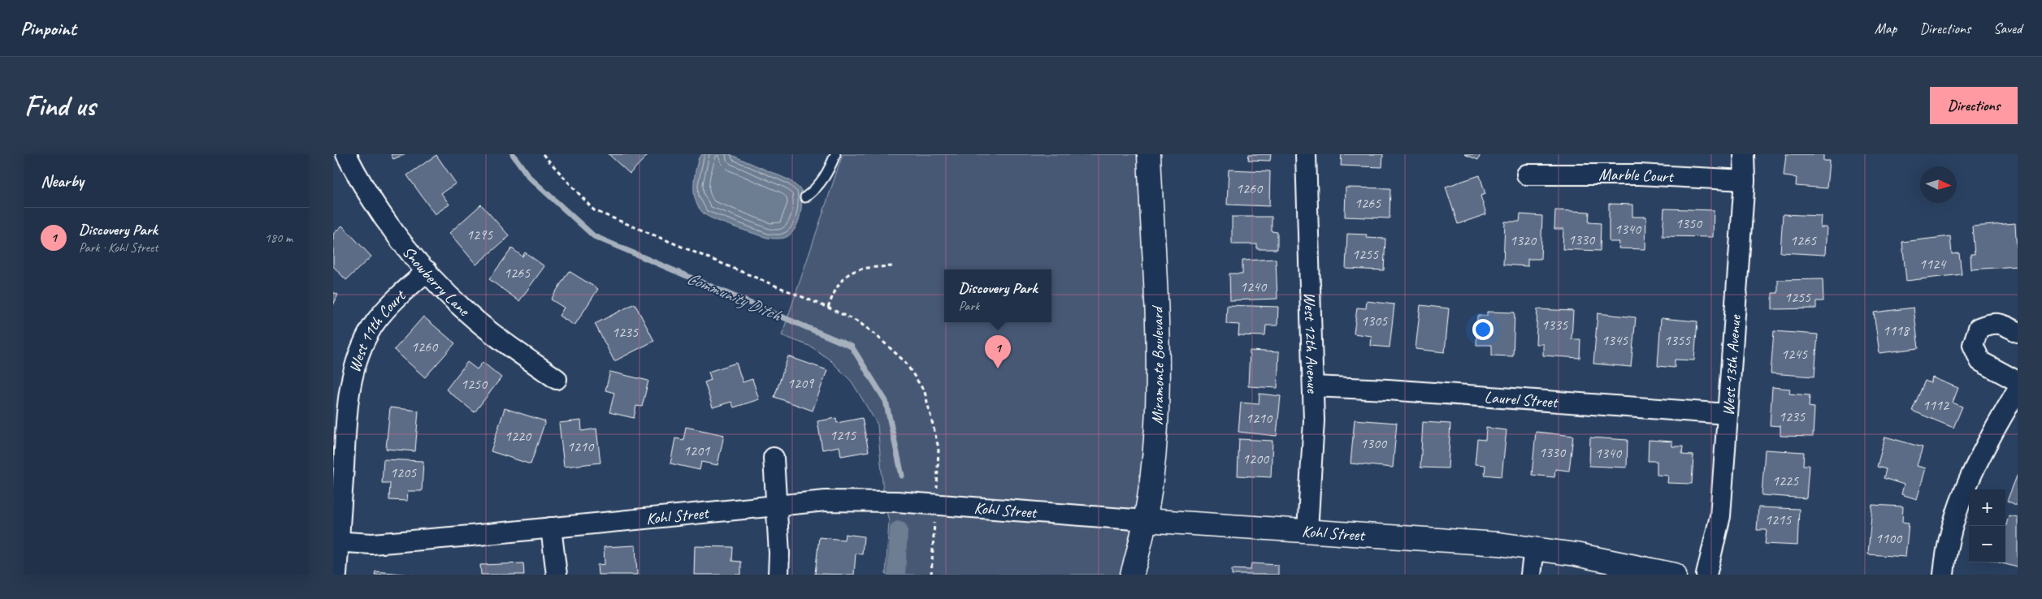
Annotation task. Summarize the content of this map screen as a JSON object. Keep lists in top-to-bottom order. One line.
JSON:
{"streets":{"street":["Marble Court","Snowberry Lane","West 11th Court","West 12th Avenue","Miramonte Boulevard","West 13th Avenue","Laurel Street","Kohl Street"]},"crossings":[["Marble Court","West 13th Avenue"],["Snowberry Lane","West 11th Court"],["West 11th Court","Kohl Street"],["West 12th Avenue","Laurel Street"],["West 12th Avenue","Kohl Street"],["Miramonte Boulevard","Kohl Street"],["West 13th Avenue","Laurel Street"]],"water":["Community Ditch"],"house_numbers":["1260","1265","1350","1340","1295","1330","1320","1265","1255","1124","1265","1240","1255","1305","1335","1118","1235","1345","1355","1260","1245","1209","1250","1112","1235","1210","1215","1220","1300","1210","1201","1330","1340","1200","1205","1225","1215","1100"],"north":"right","page":{"header":"Pinpoint","nav":["Map","Directions","Saved"],"buttons":"Directions","title":"Find us","heading":"Nearby","list":[{"mark":"1","name":"Discovery Park","note":"Park · Kohl Street","value":"180 m"}],"popup":["Discovery Park","Park"],"pins":"1","map_buttons":["+","−"]}}
